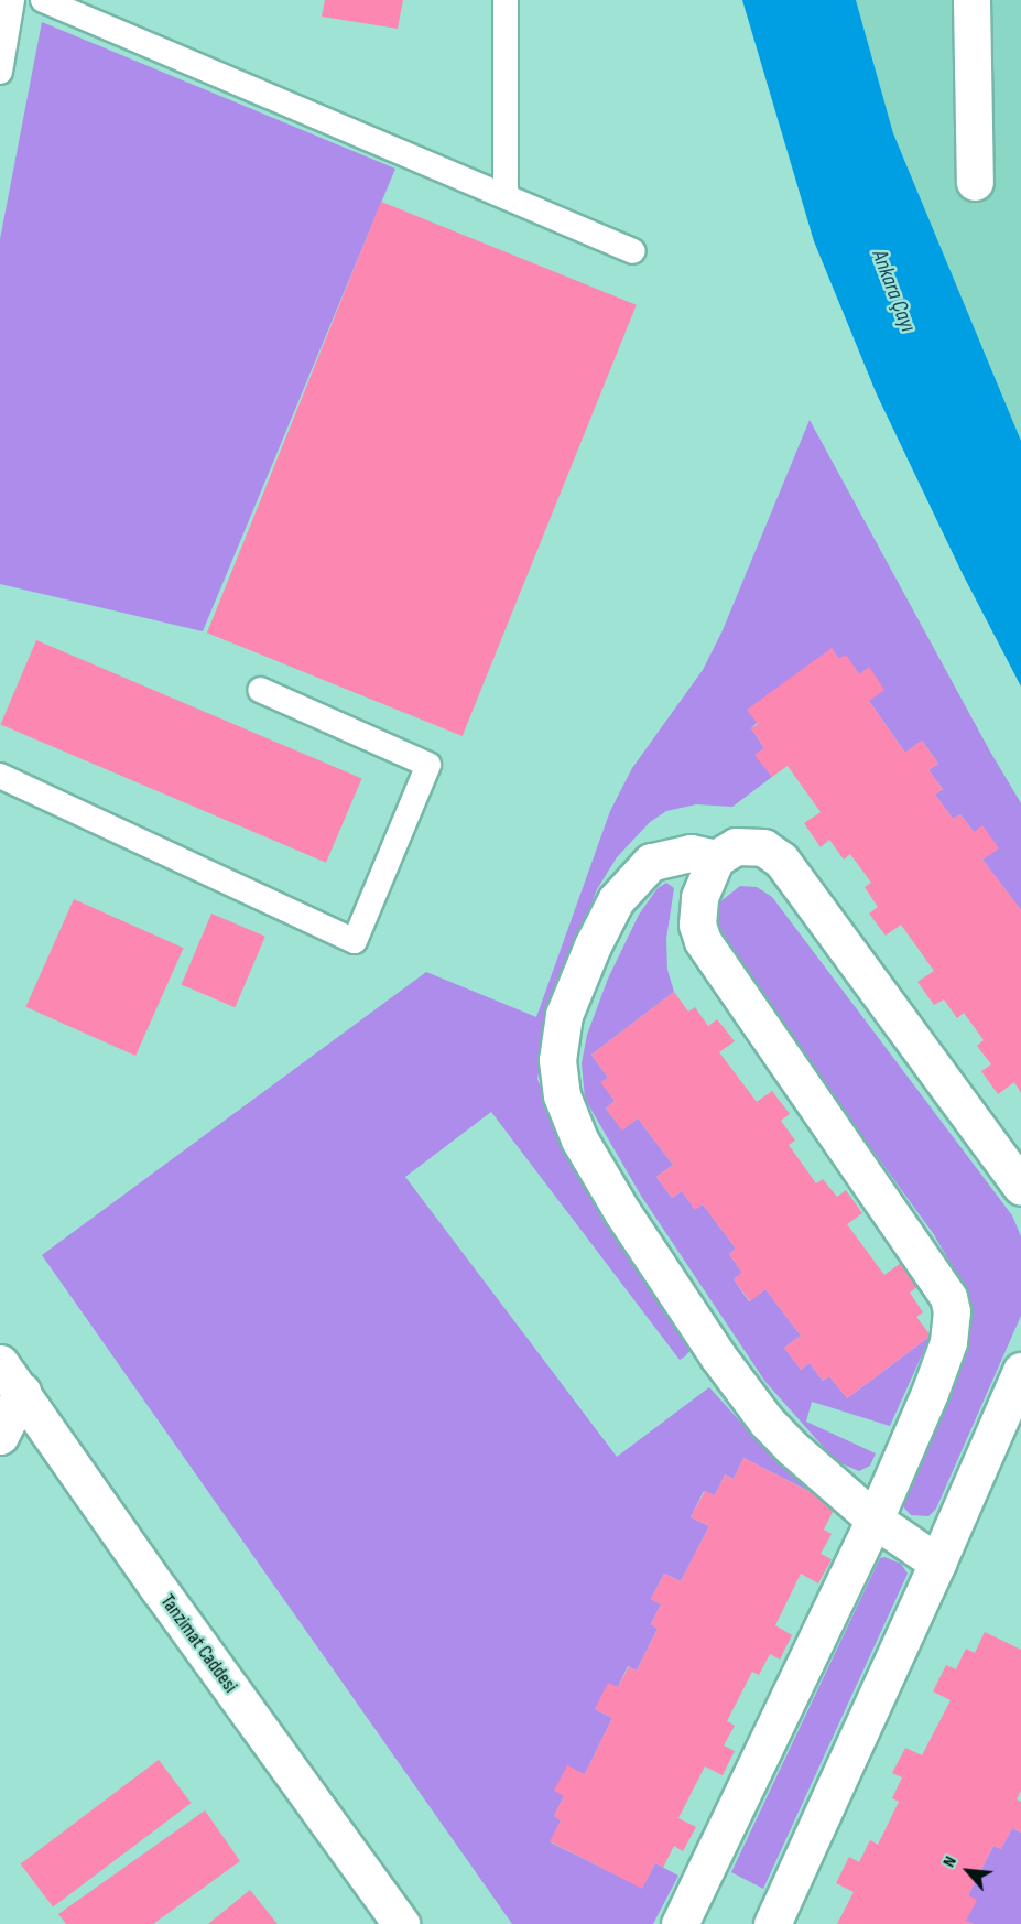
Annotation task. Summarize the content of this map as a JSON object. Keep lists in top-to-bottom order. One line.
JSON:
{"streets":{"street":["Tanzimat Caddesi"]},"water":["Ankara Çayı"],"north":"top left"}
